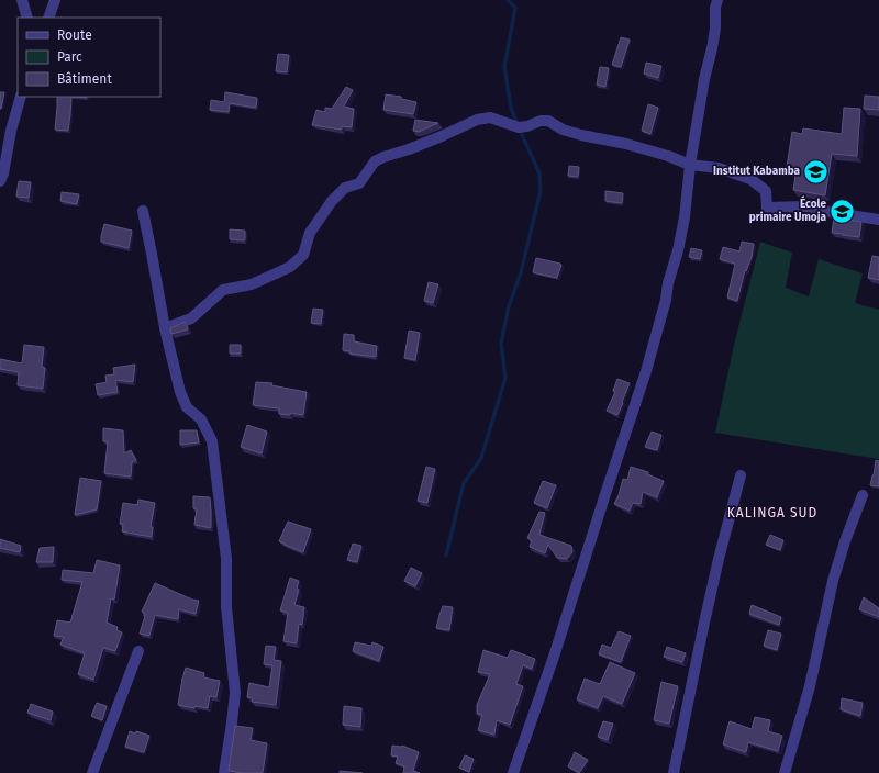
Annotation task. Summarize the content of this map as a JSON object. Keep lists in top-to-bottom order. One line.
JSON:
{"districts":["KALINGA SUD"],"places":{"school or university":["Institut Kabamba","École primaire Umoja"]},"legend":["Route","Parc","Bâtiment"]}
